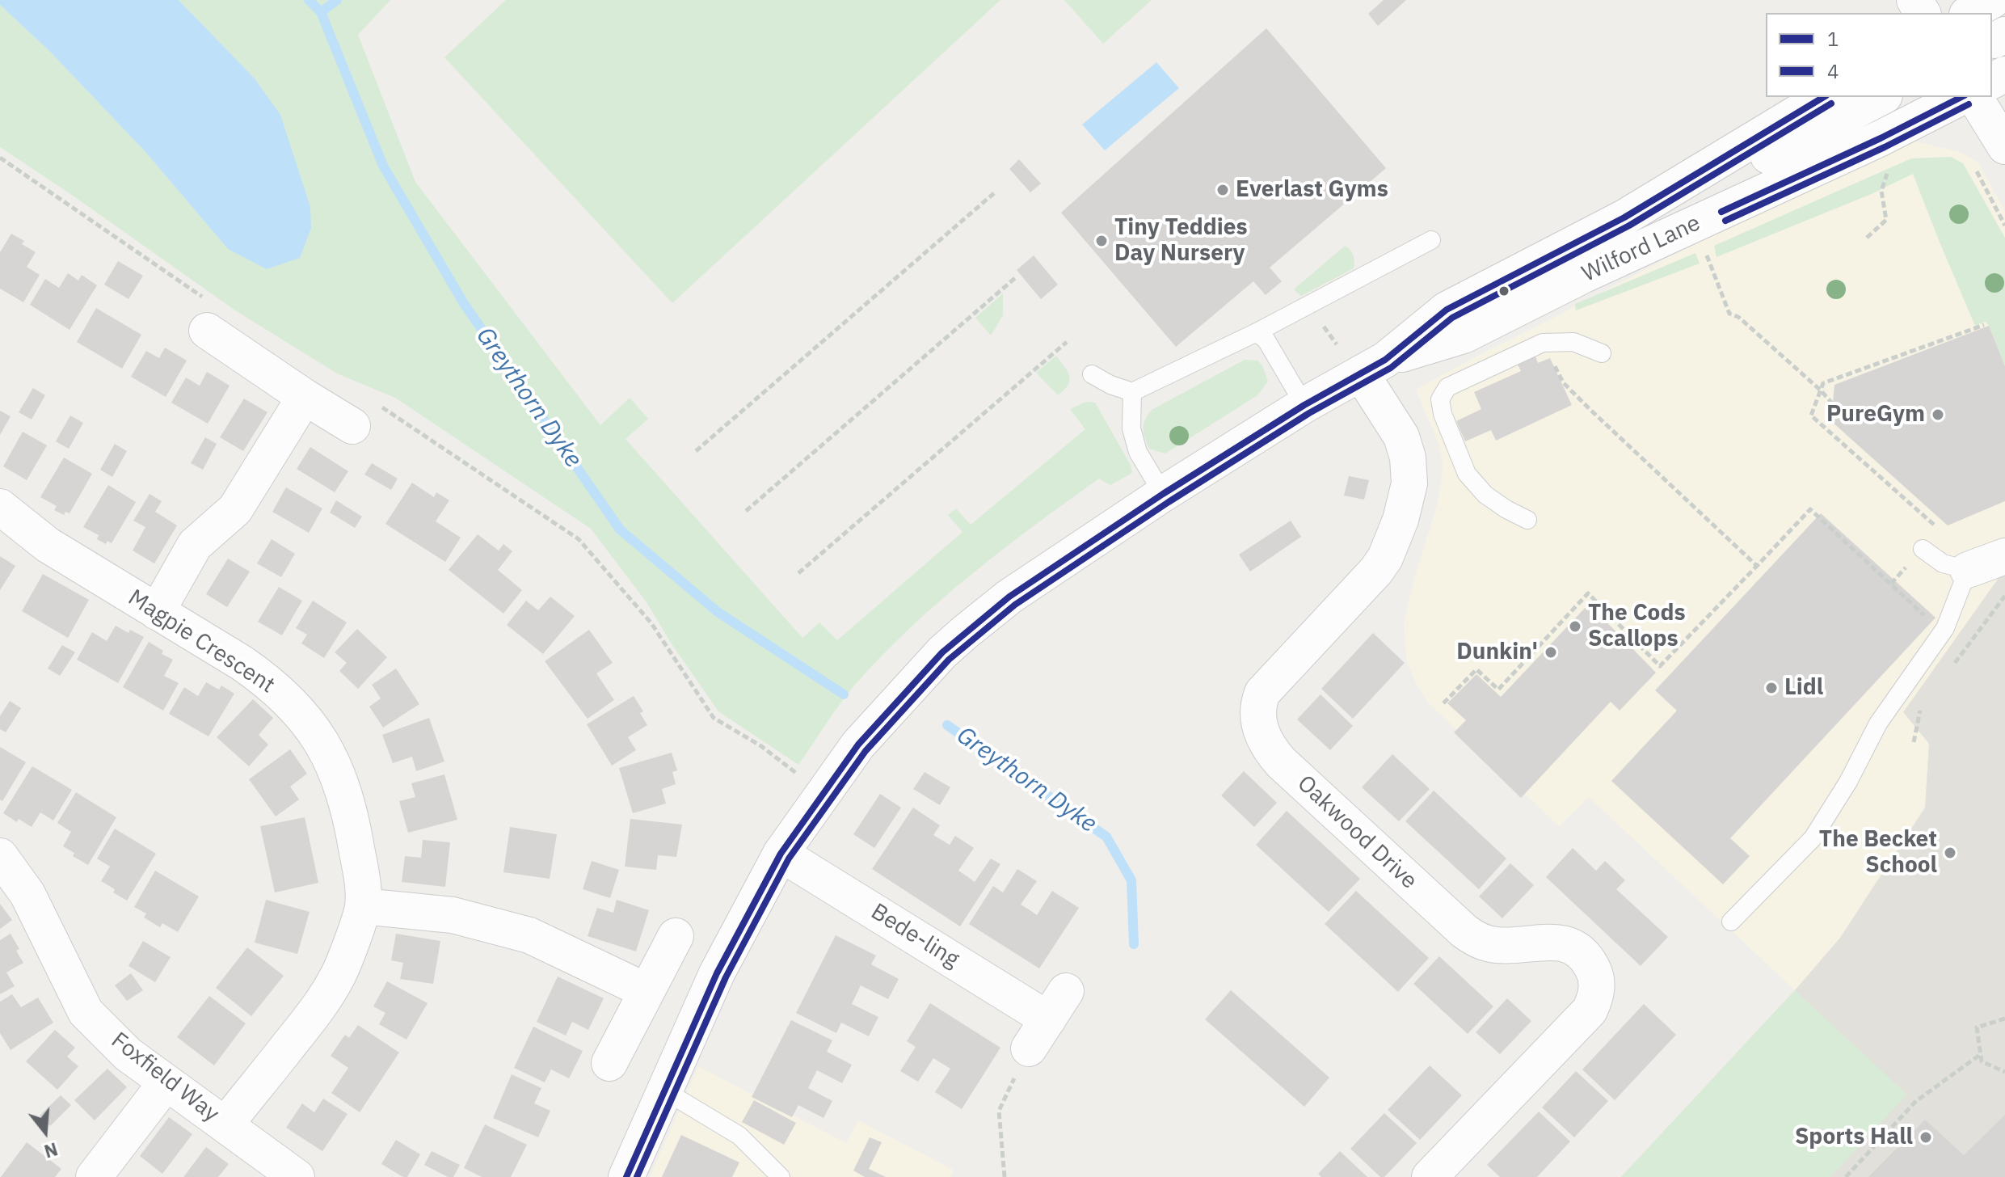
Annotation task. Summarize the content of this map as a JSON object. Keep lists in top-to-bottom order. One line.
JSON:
{"streets":{"street":["Wilford Lane","Magpie Crescent","Oakwood Drive","Bede-ling","Foxfield Way"]},"crossings":[["Wilford Lane","Oakwood Drive"],["Wilford Lane","Bede-ling"],["Magpie Crescent","Foxfield Way"]],"water":["Greythorn Dyke"],"places":["Everlast Gyms","Tiny Teddies Day Nursery","PureGym","The Cods Scallops","Dunkin'","Lidl","The Becket School","Sports Hall"],"lines":["transit line 1","transit line 4"],"legend":["1","4"],"north":"bottom"}
